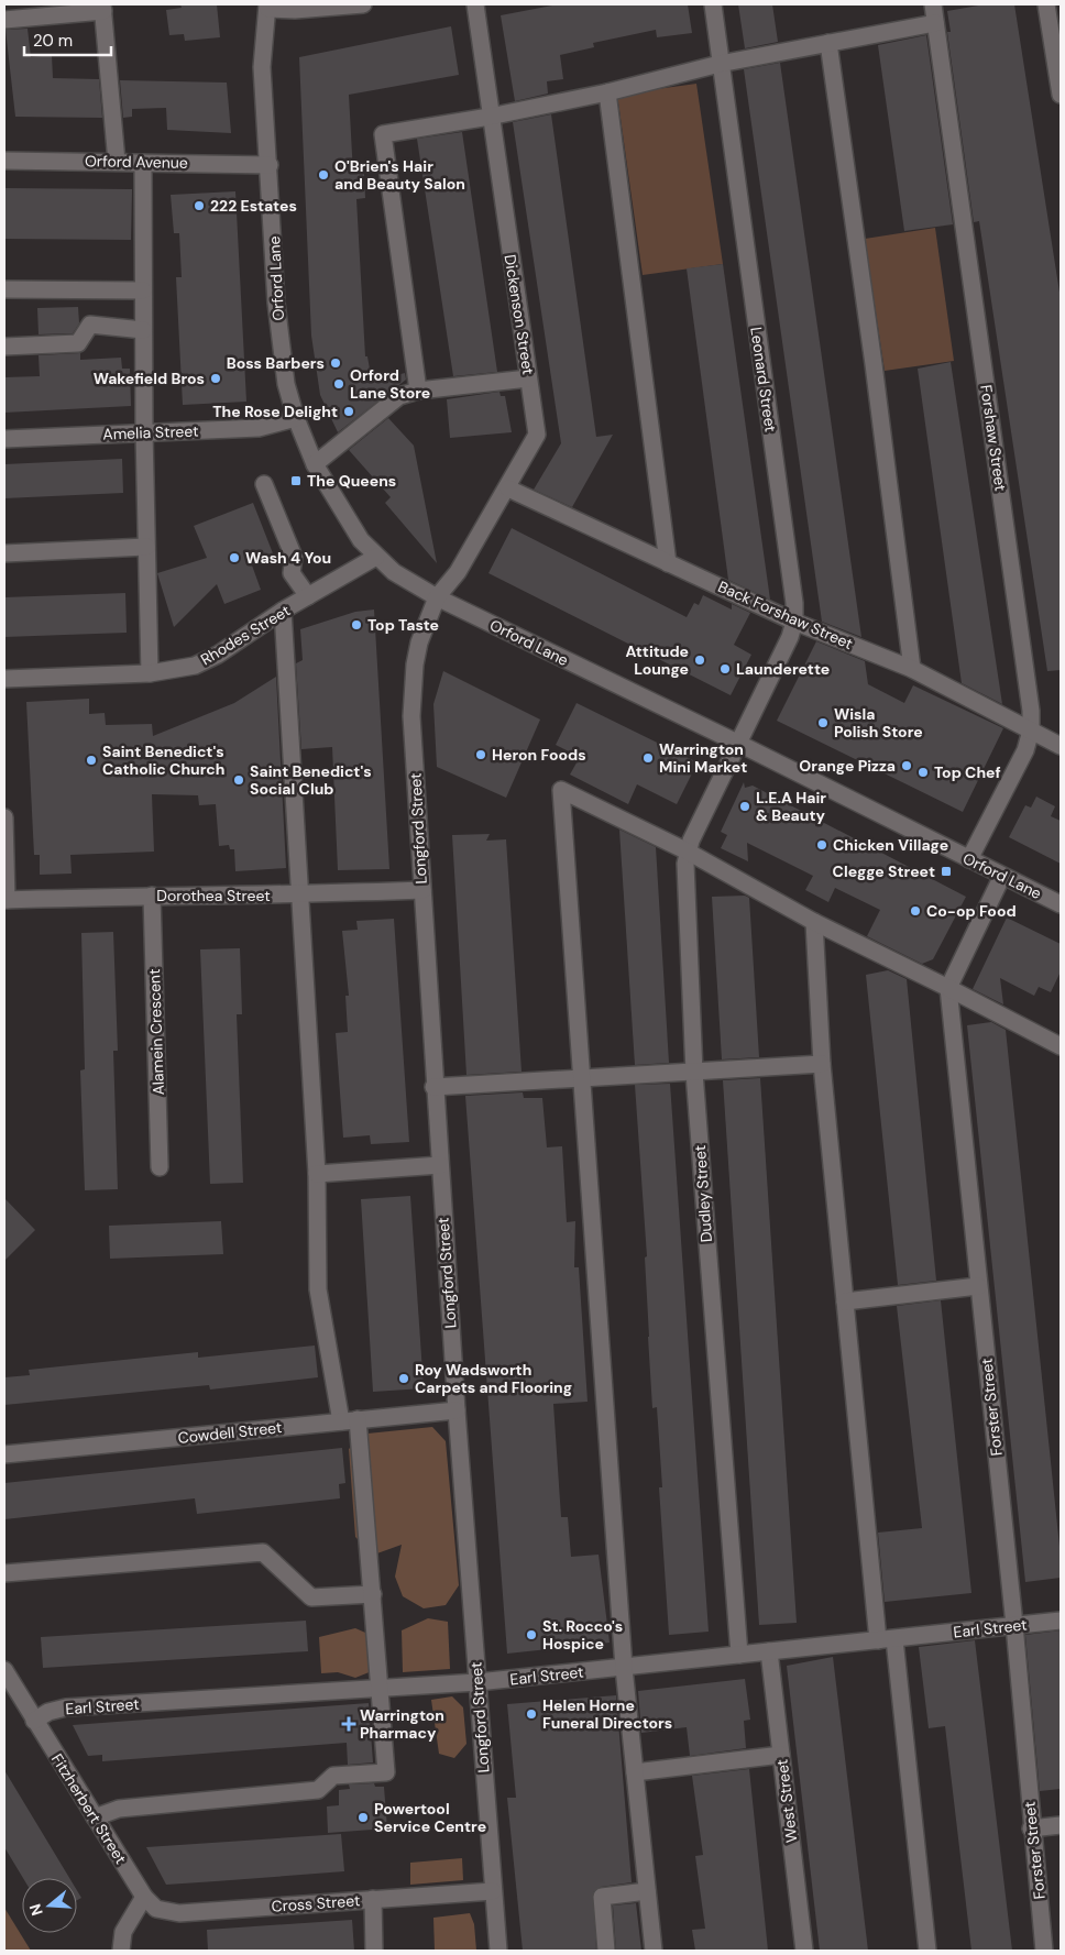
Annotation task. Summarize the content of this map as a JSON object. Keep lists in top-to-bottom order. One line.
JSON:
{"streets":{"street":["Orford Avenue","Orford Lane","Dickenson Street","Leonard Street","Amelia Street","Forshaw Street","Back Forshaw Street","Rhodes Street","Longford Street","Dorothea Street","Alamein Crescent","Dudley Street","Forster Street","Cowdell Street","Earl Street","West Street","Fitzherbert Street","Cross Street"]},"crossings":[["Orford Avenue","Orford Lane"],["Orford Lane","Dickenson Street"],["Orford Lane","Leonard Street"],["Orford Lane","Amelia Street"],["Orford Lane","Forshaw Street"],["Orford Lane","Rhodes Street"],["Orford Lane","Longford Street"],["Orford Lane","Dudley Street"],["Dickenson Street","Back Forshaw Street"],["Dickenson Street","Longford Street"],["Leonard Street","Back Forshaw Street"],["Leonard Street","Dudley Street"],["Forshaw Street","Back Forshaw Street"],["Longford Street","Dorothea Street"],["Longford Street","Cowdell Street"],["Longford Street","Earl Street"],["Longford Street","Cross Street"],["Dorothea Street","Alamein Crescent"],["Dudley Street","Earl Street"],["Forster Street","Earl Street"],["Earl Street","West Street"],["Earl Street","Fitzherbert Street"],["Fitzherbert Street","Cross Street"]],"places":{"other":["O'Brien's Hair and Beauty Salon","222 Estates","Boss Barbers","Wakefield Bros","Orford Lane Store","The Rose Delight","Wash 4 You","Top Taste","Attitude Lounge","Launderette","Wisla Polish Store","Heron Foods","Warrington Mini Market","Saint Benedict's Catholic Church","Orange Pizza","Top Chef","Saint Benedict's Social Club","L.E.A Hair & Beauty","Chicken Village","Co-op Food","Roy Wadsworth Carpets and Flooring","St. Rocco's Hospice","Helen Horne Funeral Directors","Powertool Service Centre"],"transit":["The Queens","Clegge Street"],"health":["Warrington Pharmacy"]},"scale_bar":"20 m","north":"left"}
